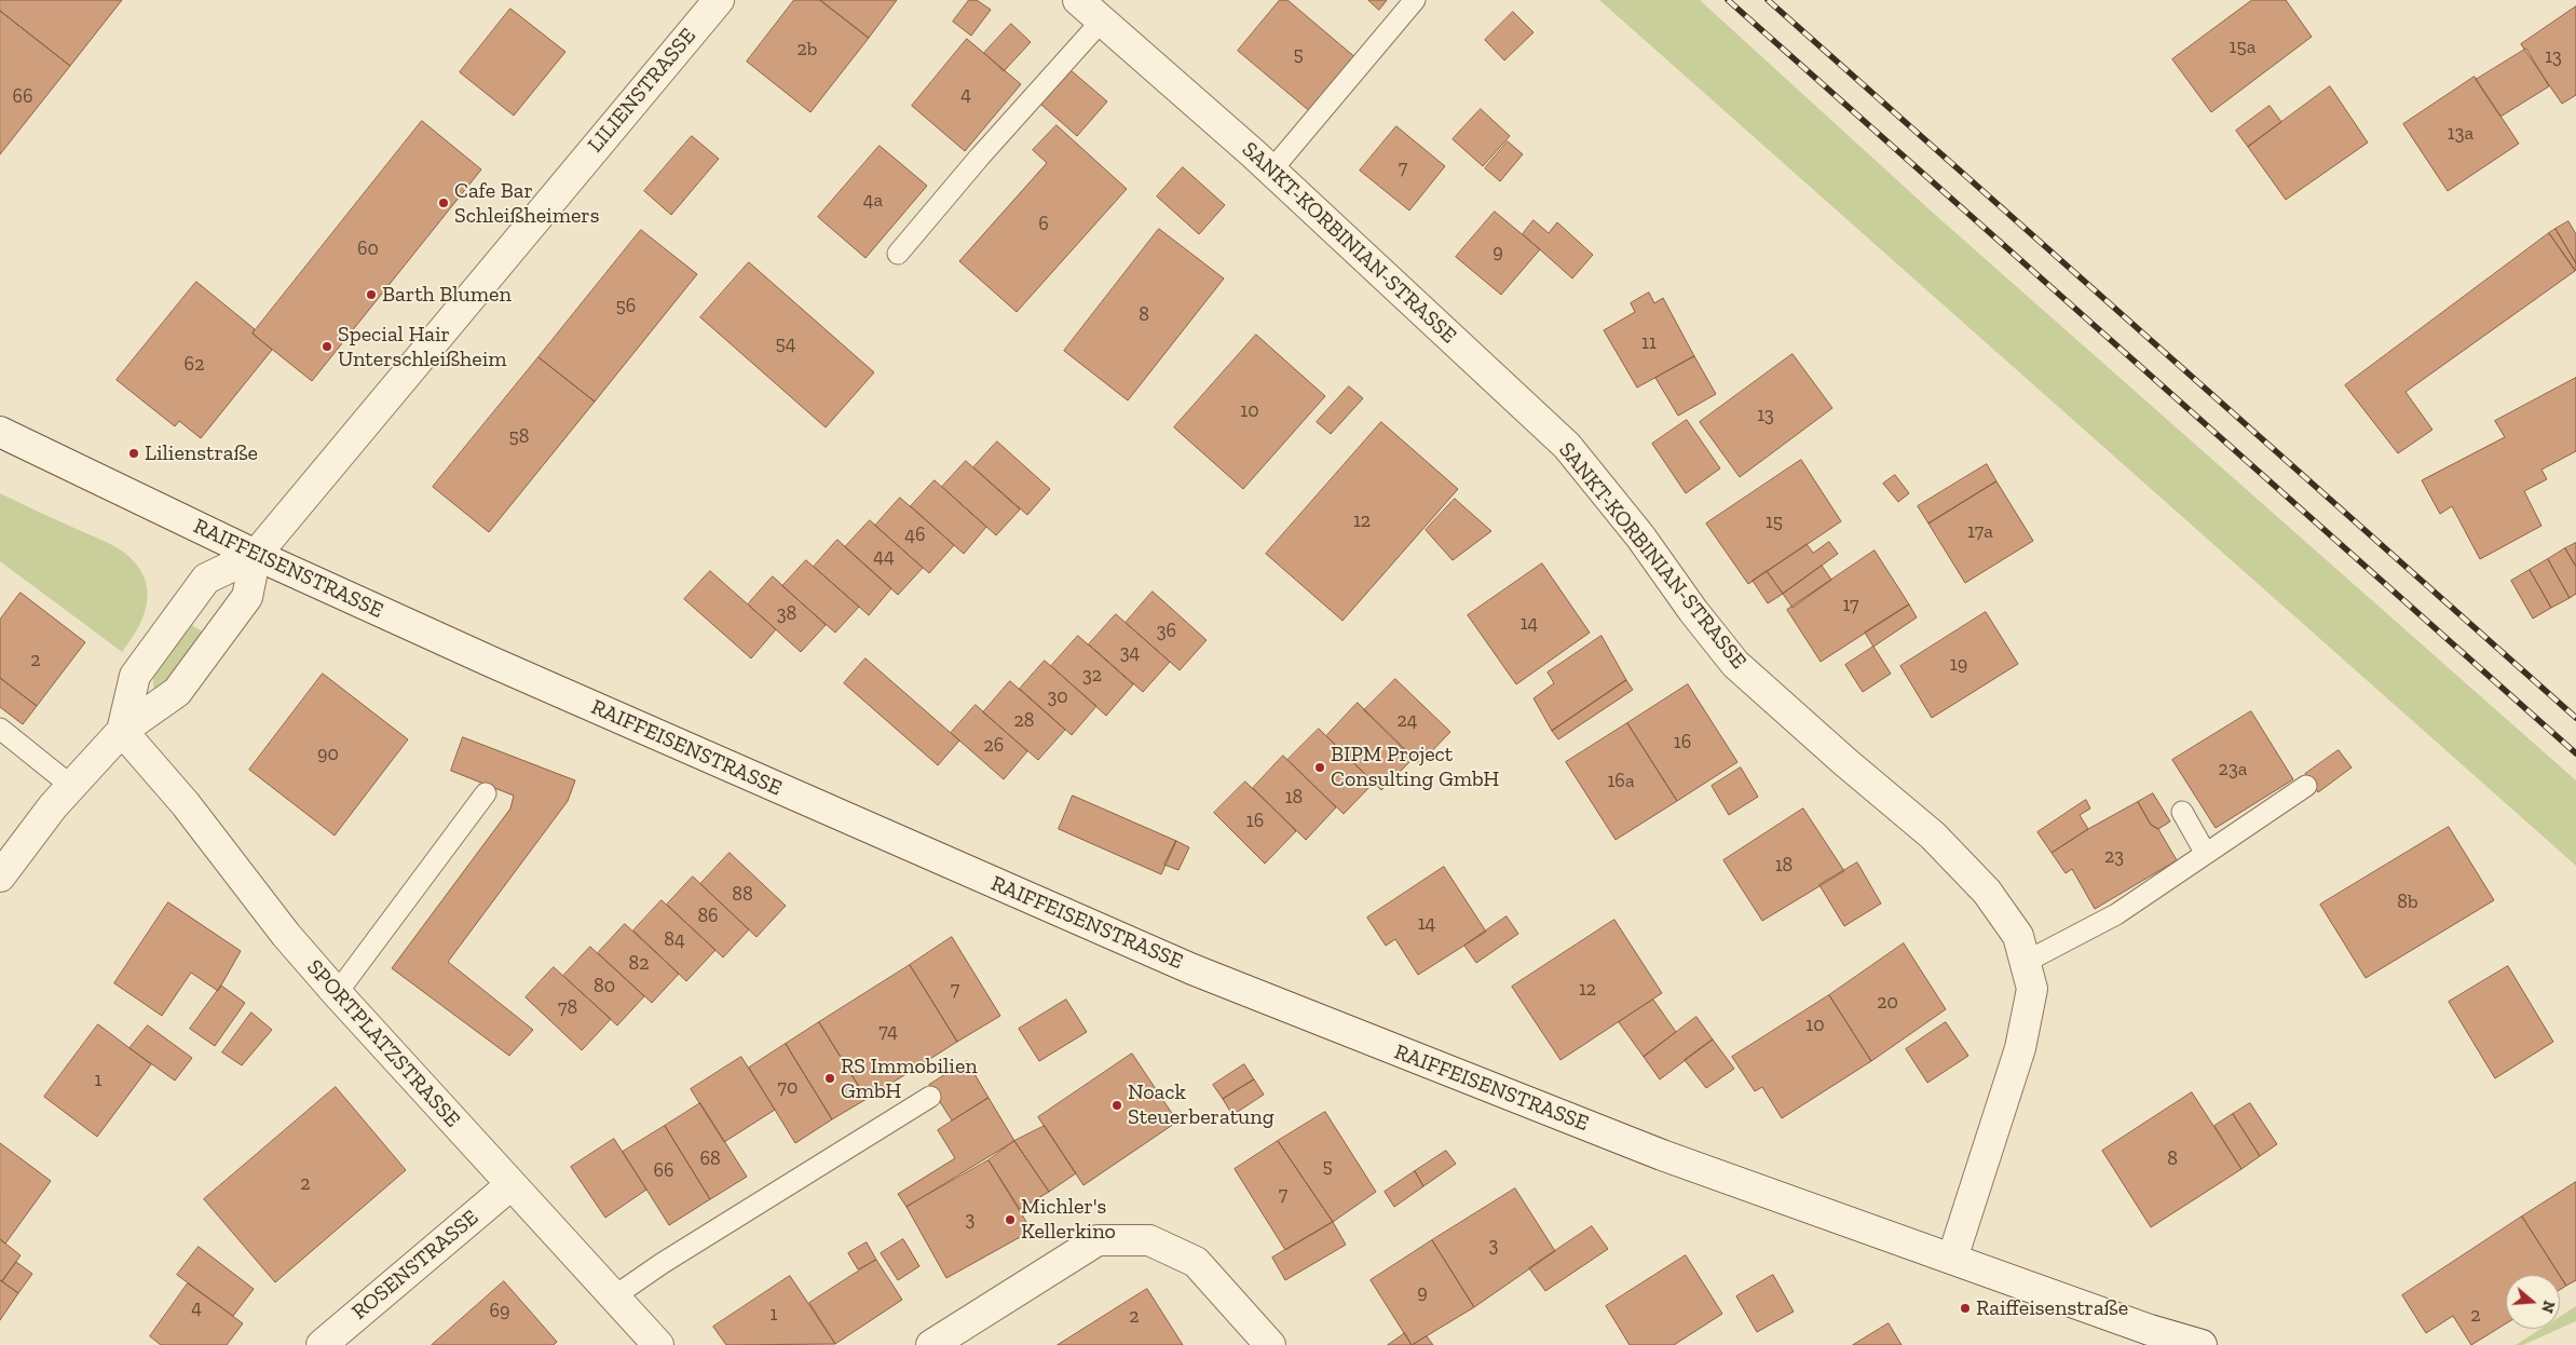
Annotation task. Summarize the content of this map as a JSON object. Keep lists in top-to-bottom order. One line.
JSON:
{"streets":{"street":["LILIENSTRASSE","SANKT-KORBINIAN-STRASSE","RAIFFEISENSTRASSE","SPORTPLATZSTRASSE","ROSENSTRASSE"]},"crossings":[["LILIENSTRASSE","RAIFFEISENSTRASSE"],["LILIENSTRASSE","SPORTPLATZSTRASSE"],["SANKT-KORBINIAN-STRASSE","RAIFFEISENSTRASSE"],["SPORTPLATZSTRASSE","ROSENSTRASSE"]],"places":["Cafe Bar Schleißheimers","Barth Blumen","Special Hair Unterschleißheim","Lilienstraße","BIPM Project Consulting GmbH","RS Immobilien GmbH","Noack Steuerberatung","Michler's Kellerkino","Raiffeisenstraße"],"house_numbers":["15a","2b","5","13","4","66","13a","7","4a","6","60","9","56","8","11","54","62","10","13","58","12","15","17a","46","44","17","38","14","36","34","2","19","32","30","28","24","16","26","90","23a","16a","18","16","23","18","88","8b","86","14","84","82","80","7","12","20","78","10","74","1","70","68","8","5","66","2","7","3","3","9","4","69","1","2","2"],"north":"right"}
